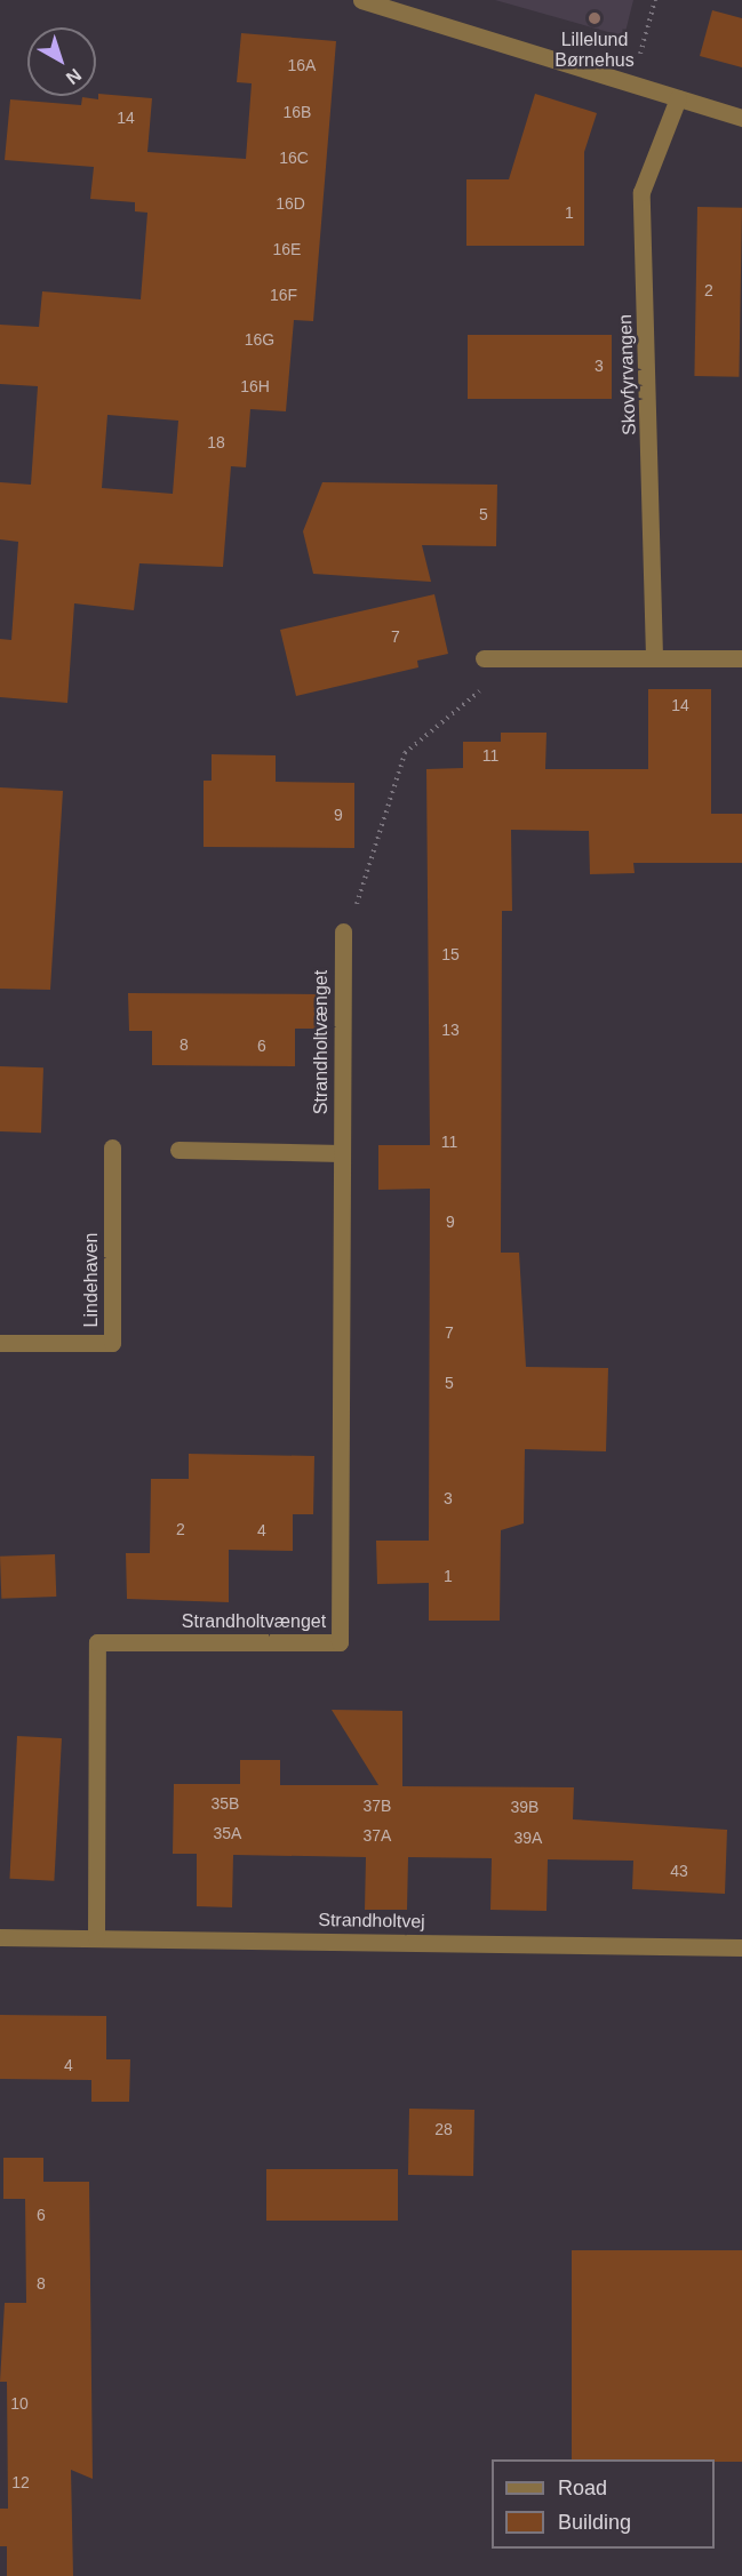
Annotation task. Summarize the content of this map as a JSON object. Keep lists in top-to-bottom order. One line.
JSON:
{"streets":{"street":["Skovfyrvangen","Strandholtvænget","Lindehaven","Strandholtvej"]},"crossings":[["Strandholtvænget","Strandholtvej"]],"places":["Lillelund Børnehus"],"house_numbers":["16A","16B","14","16C","16D","1","16E","2","16F","16G","3","16H","18","5","7","14","11","9","15","13","8","6","11","9","7","5","3","2","4","1","35B","37B","39B","35A","37A","39A","43","4","28","6","8","10","12"],"legend":["Road","Building"],"north":"bottom right"}
